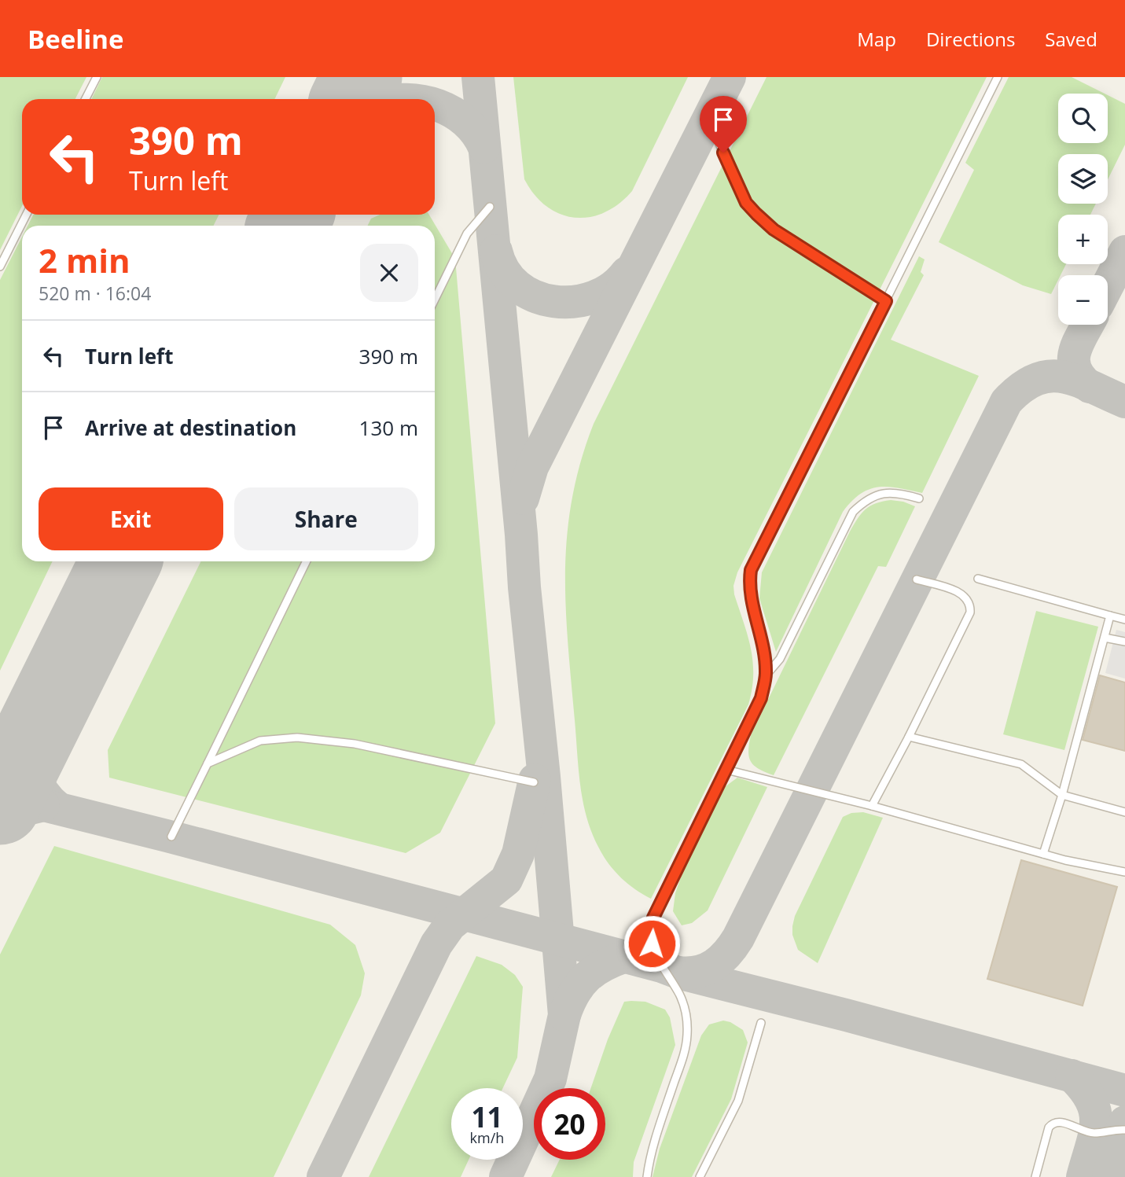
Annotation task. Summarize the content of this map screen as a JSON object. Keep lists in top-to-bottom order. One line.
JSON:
{"page":{"header":"Beeline","nav":["Map","Directions","Saved"],"map_buttons":["+","−"],"turn":["390 m","Turn left"],"heading":["2 min","520 m · 16:04"],"list":[{"name":"Turn left","value":"390 m"},{"name":"Arrive at destination","value":"130 m"}],"buttons":["Exit","Share"],"speed":"11 km/h","limit":"20"}}
